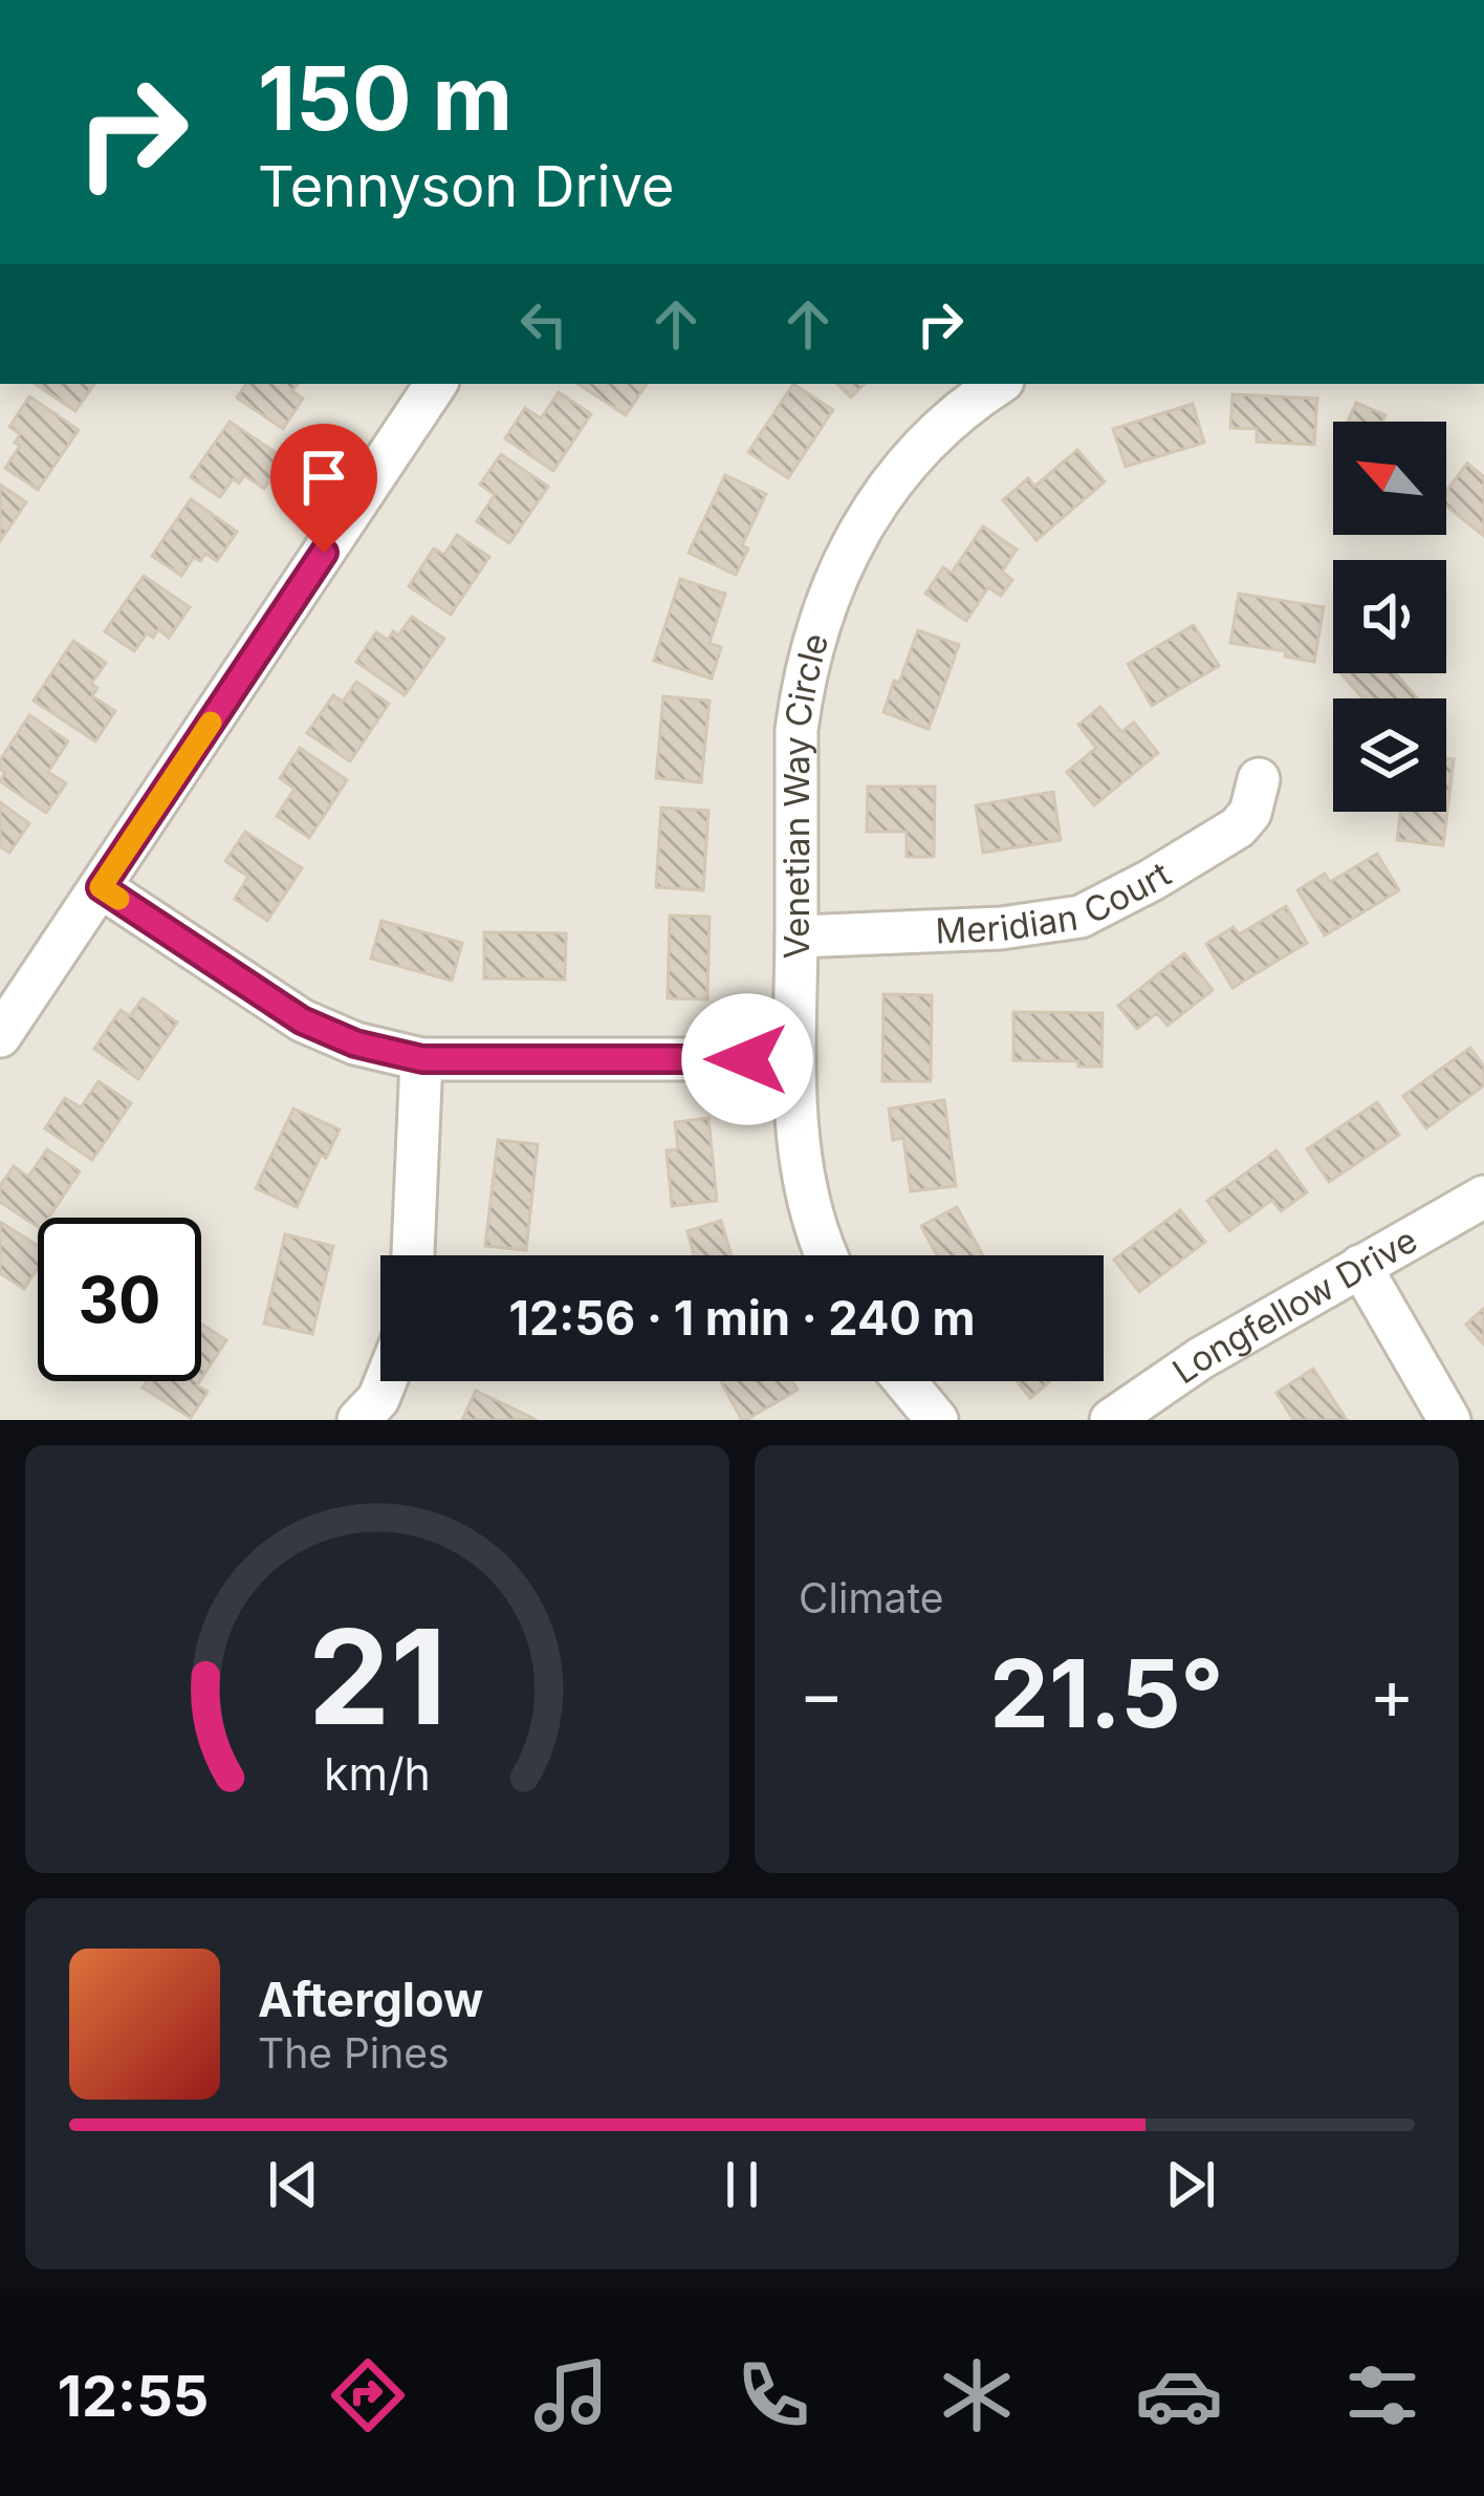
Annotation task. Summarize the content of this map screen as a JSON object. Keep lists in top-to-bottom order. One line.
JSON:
{"streets":{"street":["Venetian Way Circle","Meridian Court","Longfellow Drive"]},"crossings":[["Venetian Way Circle","Meridian Court"]],"north":"top left","page":{"turn":["150 m","Tennyson Drive"],"limit":"30","trip":"12:56 · 1 min · 240 m","tile":"Climate","heat":["−","21.5°","+"],"song":["Afterglow","The Pines"],"tabs":"12:55","gauge":["21","km/h"]}}
